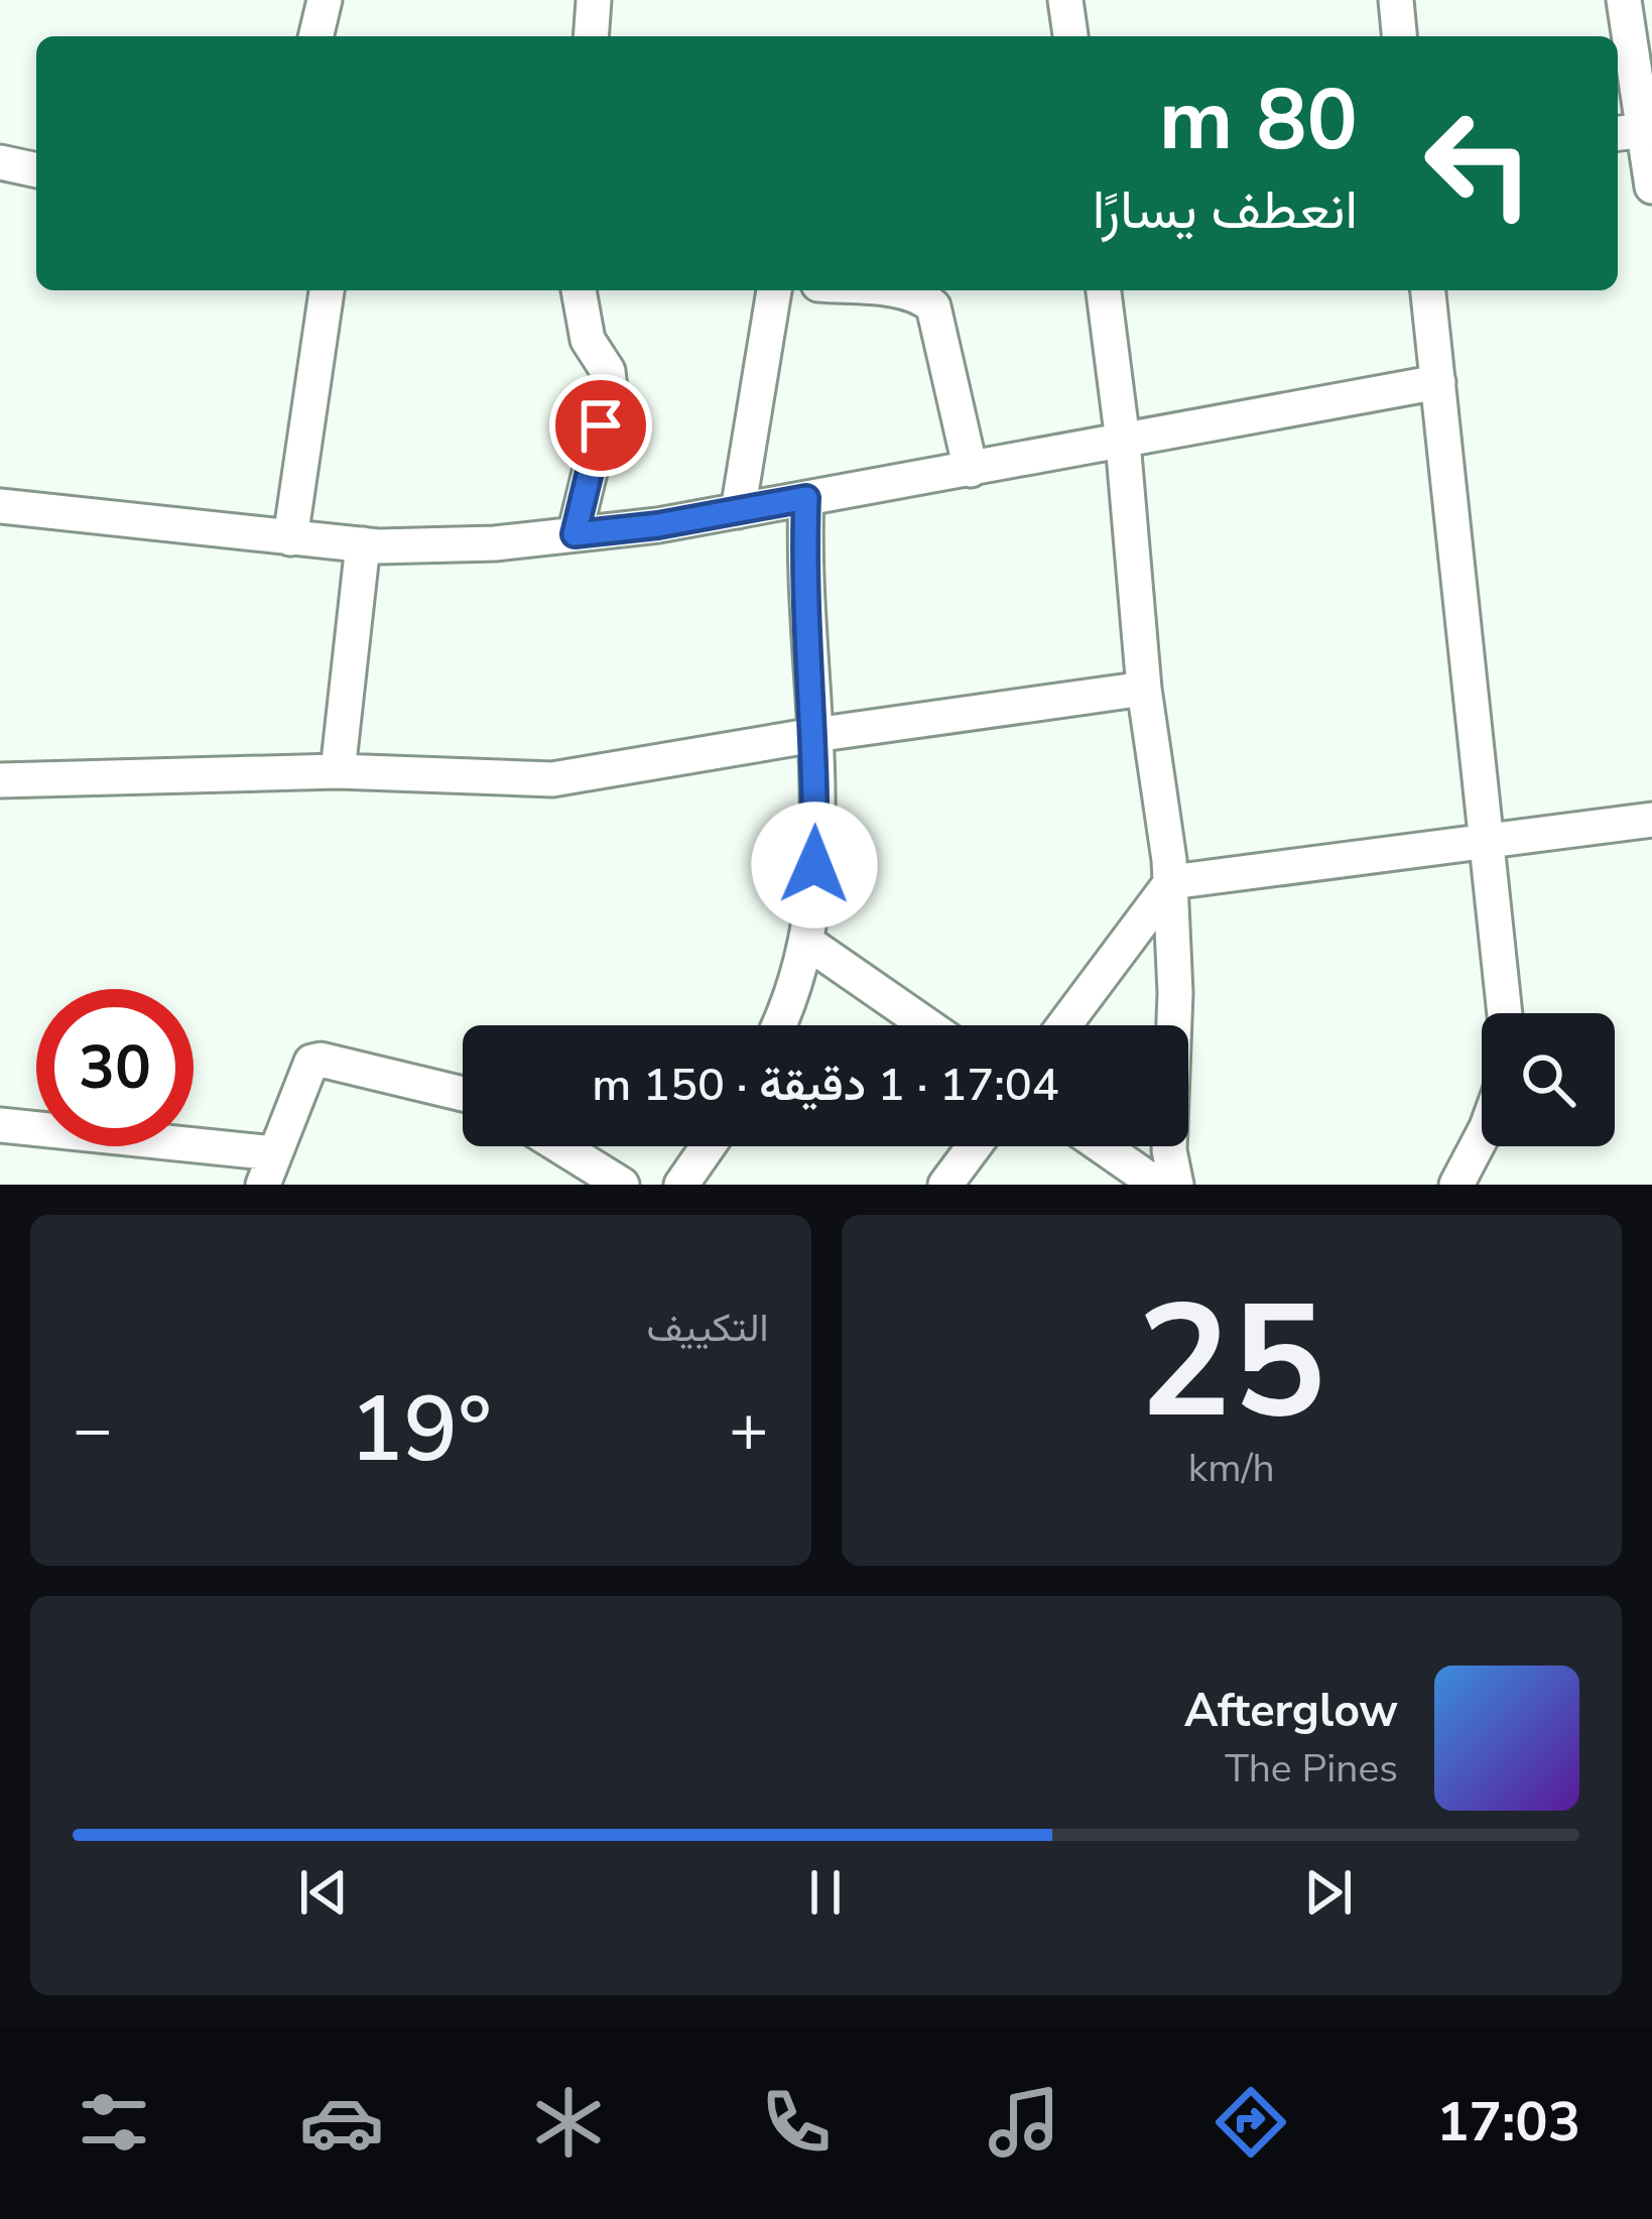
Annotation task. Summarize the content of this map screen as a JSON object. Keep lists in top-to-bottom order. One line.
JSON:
{"page":{"turn":["80 m","انعطف يسارًا"],"limit":"30","trip":"17:04 · 1 دقيقة · 150 m","tile":[["25","km/h"],"التكييف"],"heat":["−","19°","+"],"song":["Afterglow","The Pines"],"tabs":"17:03"}}
